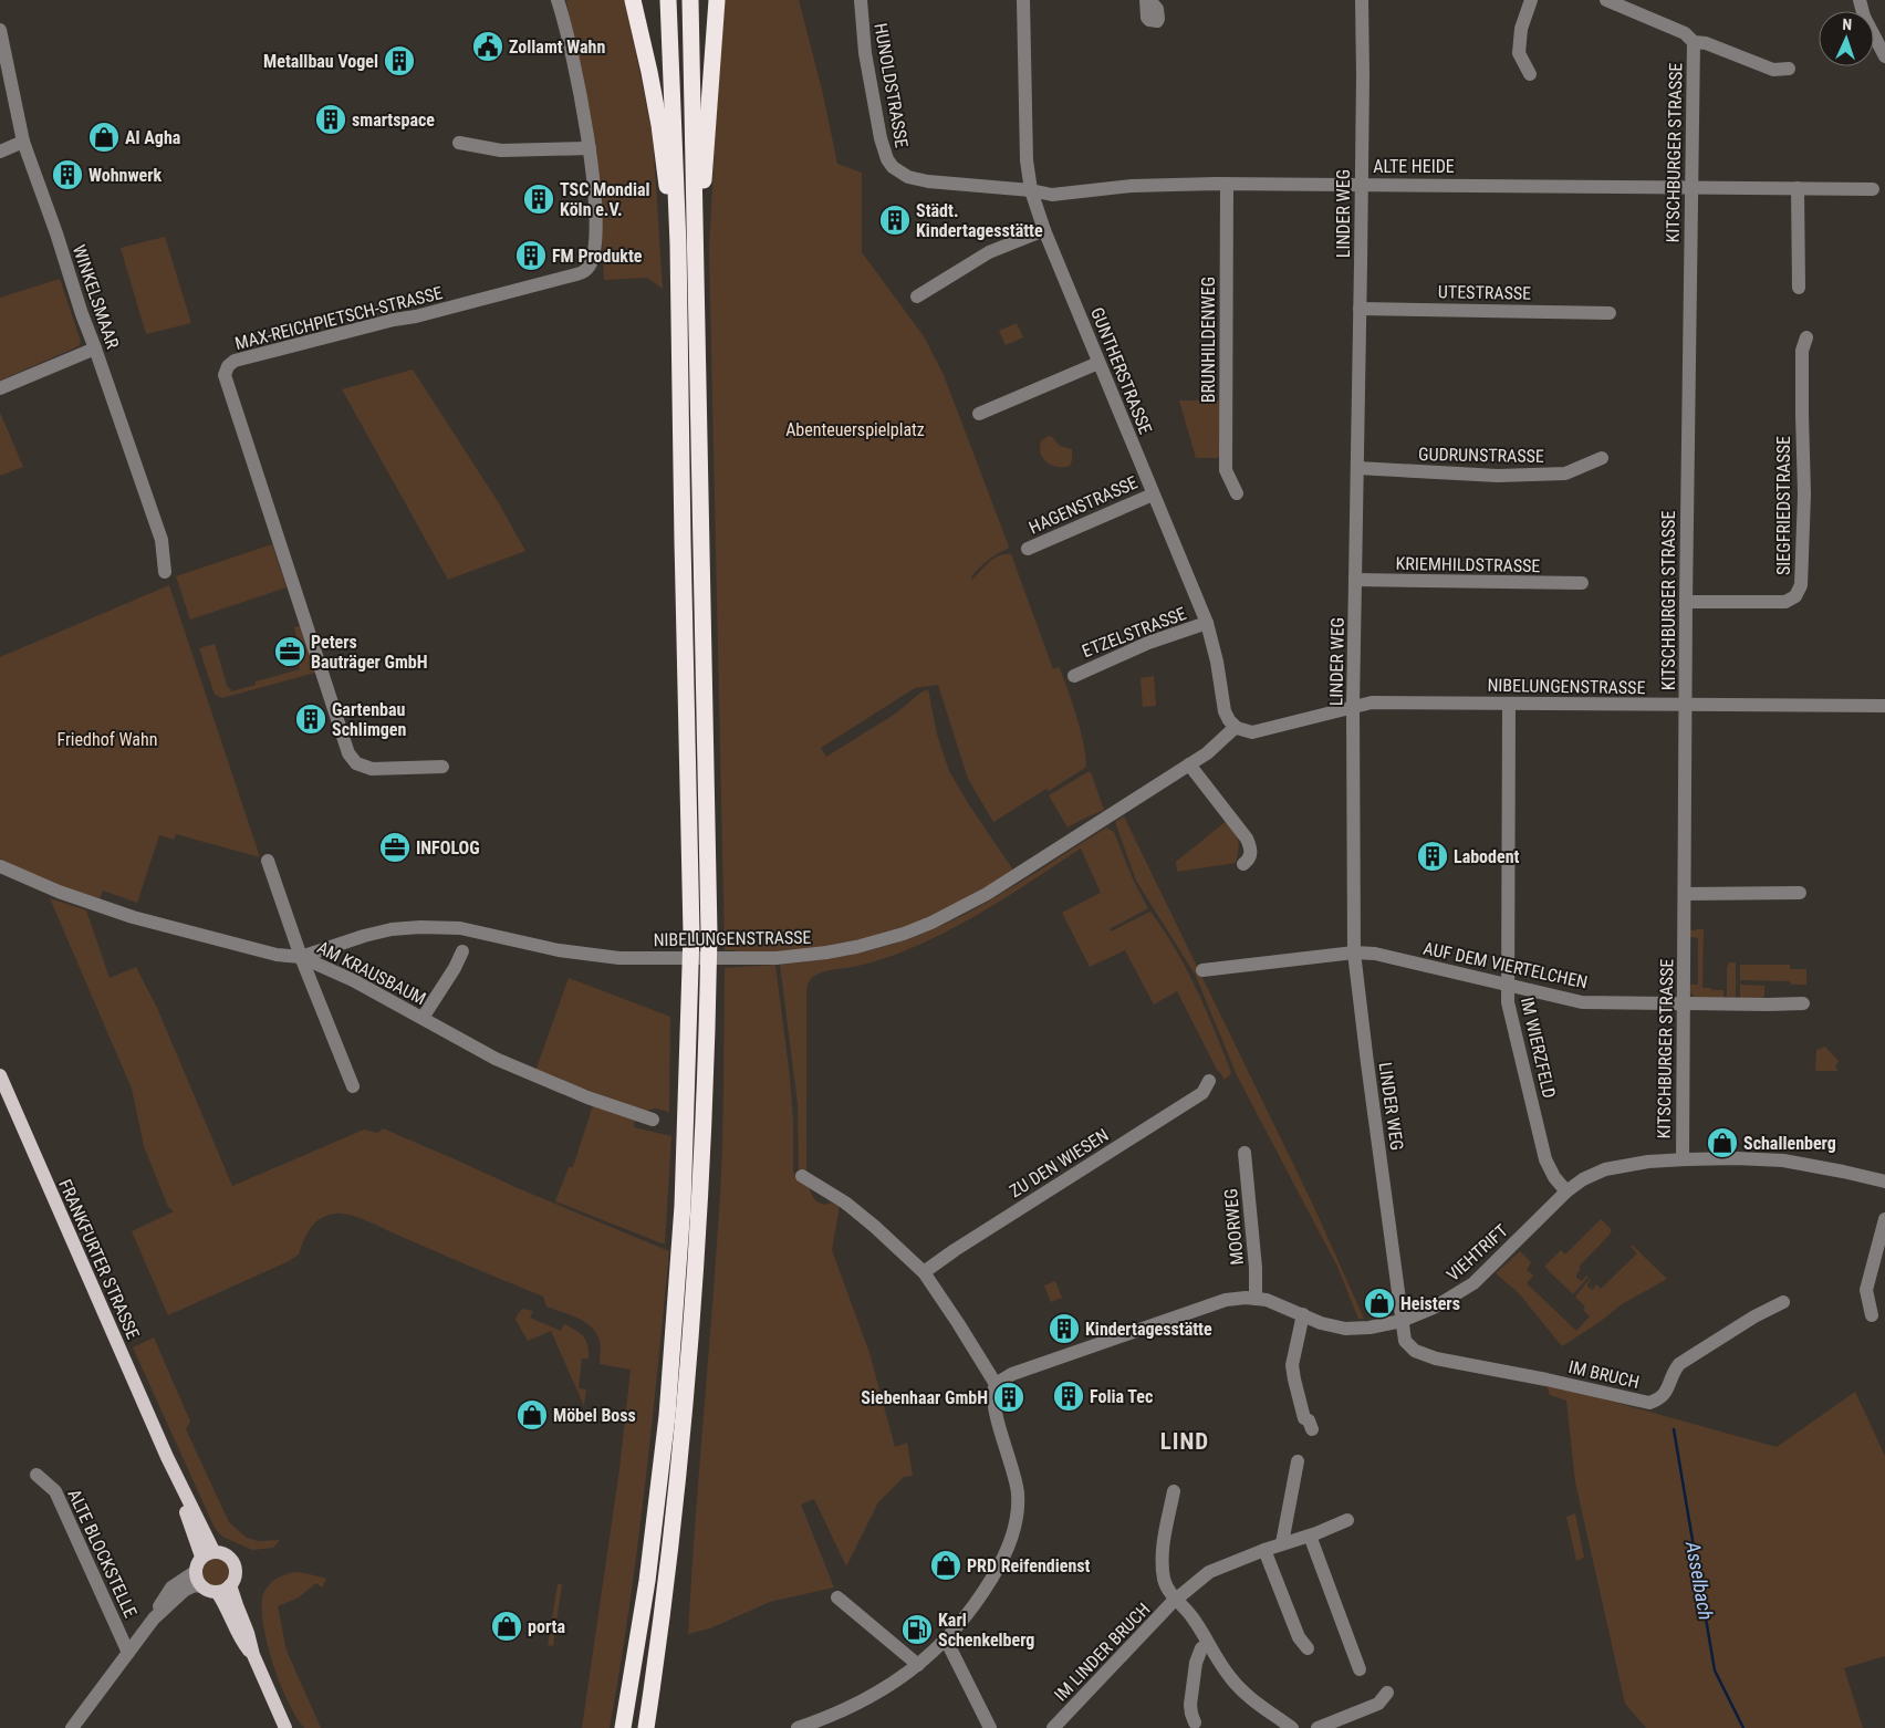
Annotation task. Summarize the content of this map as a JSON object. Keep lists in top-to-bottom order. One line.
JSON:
{"streets":{"main road":["FRANKFURTER STRASSE"],"street":["HUNOLDSTRASSE","KITSCHBURGER STRASSE","ALTE HEIDE","LINDER WEG","UTESTRASSE","WINKELSMAAR","MAX-REICHPIETSCH-STRASSE","BRUNHILDENWEG","GUNTHERSTRASSE","GUDRUNSTRASSE","HAGENSTRASSE","SIEGFRIEDSTRASSE","KRIEMHILDSTRASSE","ETZELSTRASSE","NIBELUNGENSTRASSE","AUF DEM VIERTELCHEN","AM KRAUSBAUM","IM WIERZFELD","ZU DEN WIESEN","MOORWEG","VIEHTRIFT","IM BRUCH","ALTE BLOCKSTELLE","IM LINDER BRUCH"]},"crossings":[["HUNOLDSTRASSE","ALTE HEIDE"],["HUNOLDSTRASSE","GUNTHERSTRASSE"],["KITSCHBURGER STRASSE","ALTE HEIDE"],["KITSCHBURGER STRASSE","SIEGFRIEDSTRASSE"],["KITSCHBURGER STRASSE","NIBELUNGENSTRASSE"],["KITSCHBURGER STRASSE","AUF DEM VIERTELCHEN"],["KITSCHBURGER STRASSE","VIEHTRIFT"],["ALTE HEIDE","LINDER WEG"],["ALTE HEIDE","BRUNHILDENWEG"],["ALTE HEIDE","GUNTHERSTRASSE"],["LINDER WEG","UTESTRASSE"],["LINDER WEG","GUDRUNSTRASSE"],["LINDER WEG","KRIEMHILDSTRASSE"],["LINDER WEG","NIBELUNGENSTRASSE"],["LINDER WEG","AUF DEM VIERTELCHEN"],["LINDER WEG","VIEHTRIFT"],["LINDER WEG","IM BRUCH"],["GUNTHERSTRASSE","HAGENSTRASSE"],["GUNTHERSTRASSE","ETZELSTRASSE"],["GUNTHERSTRASSE","NIBELUNGENSTRASSE"],["NIBELUNGENSTRASSE","AM KRAUSBAUM"],["NIBELUNGENSTRASSE","IM WIERZFELD"],["AUF DEM VIERTELCHEN","IM WIERZFELD"],["IM WIERZFELD","VIEHTRIFT"],["MOORWEG","VIEHTRIFT"],["VIEHTRIFT","IM BRUCH"],["FRANKFURTER STRASSE","ALTE BLOCKSTELLE"]],"districts":["LIND"],"water":["Asselbach"],"parks":["Abenteuerspielplatz","Friedhof Wahn"],"places":{"public building":["Zollamt Wahn"],"building":["Metallbau Vogel","smartspace","Wohnwerk","TSC Mondial Köln e.V.","Städt. Kindertagesstätte","FM Produkte","Gartenbau Schlimgen","Labodent","Kindertagesstätte","Folia Tec","Siebenhaar GmbH"],"shop":["Al Agha","Schallenberg","Heisters","Möbel Boss","PRD Reifendienst","porta"],"office":["Peters Bauträger GmbH","INFOLOG"],"fuel station":["Karl Schenkelberg"]},"north":"top"}
